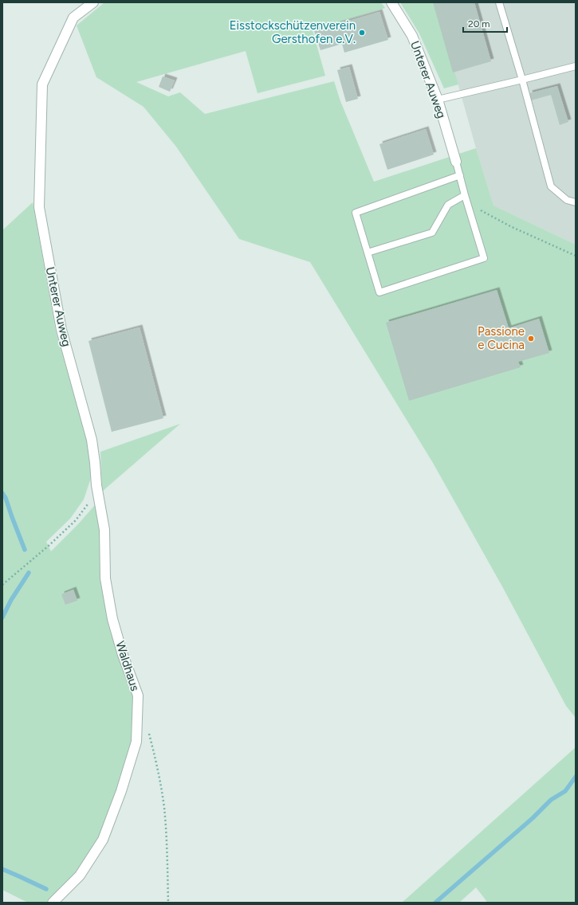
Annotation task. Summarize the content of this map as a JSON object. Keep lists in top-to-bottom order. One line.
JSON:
{"streets":{"street":["Unterer Auweg","Waldhaus"]},"crossings":[["Unterer Auweg","Waldhaus"]],"places":["Eisstockschützenverein Gersthofen e.V.","Passione e Cucina"],"scale_bar":"20 m"}
